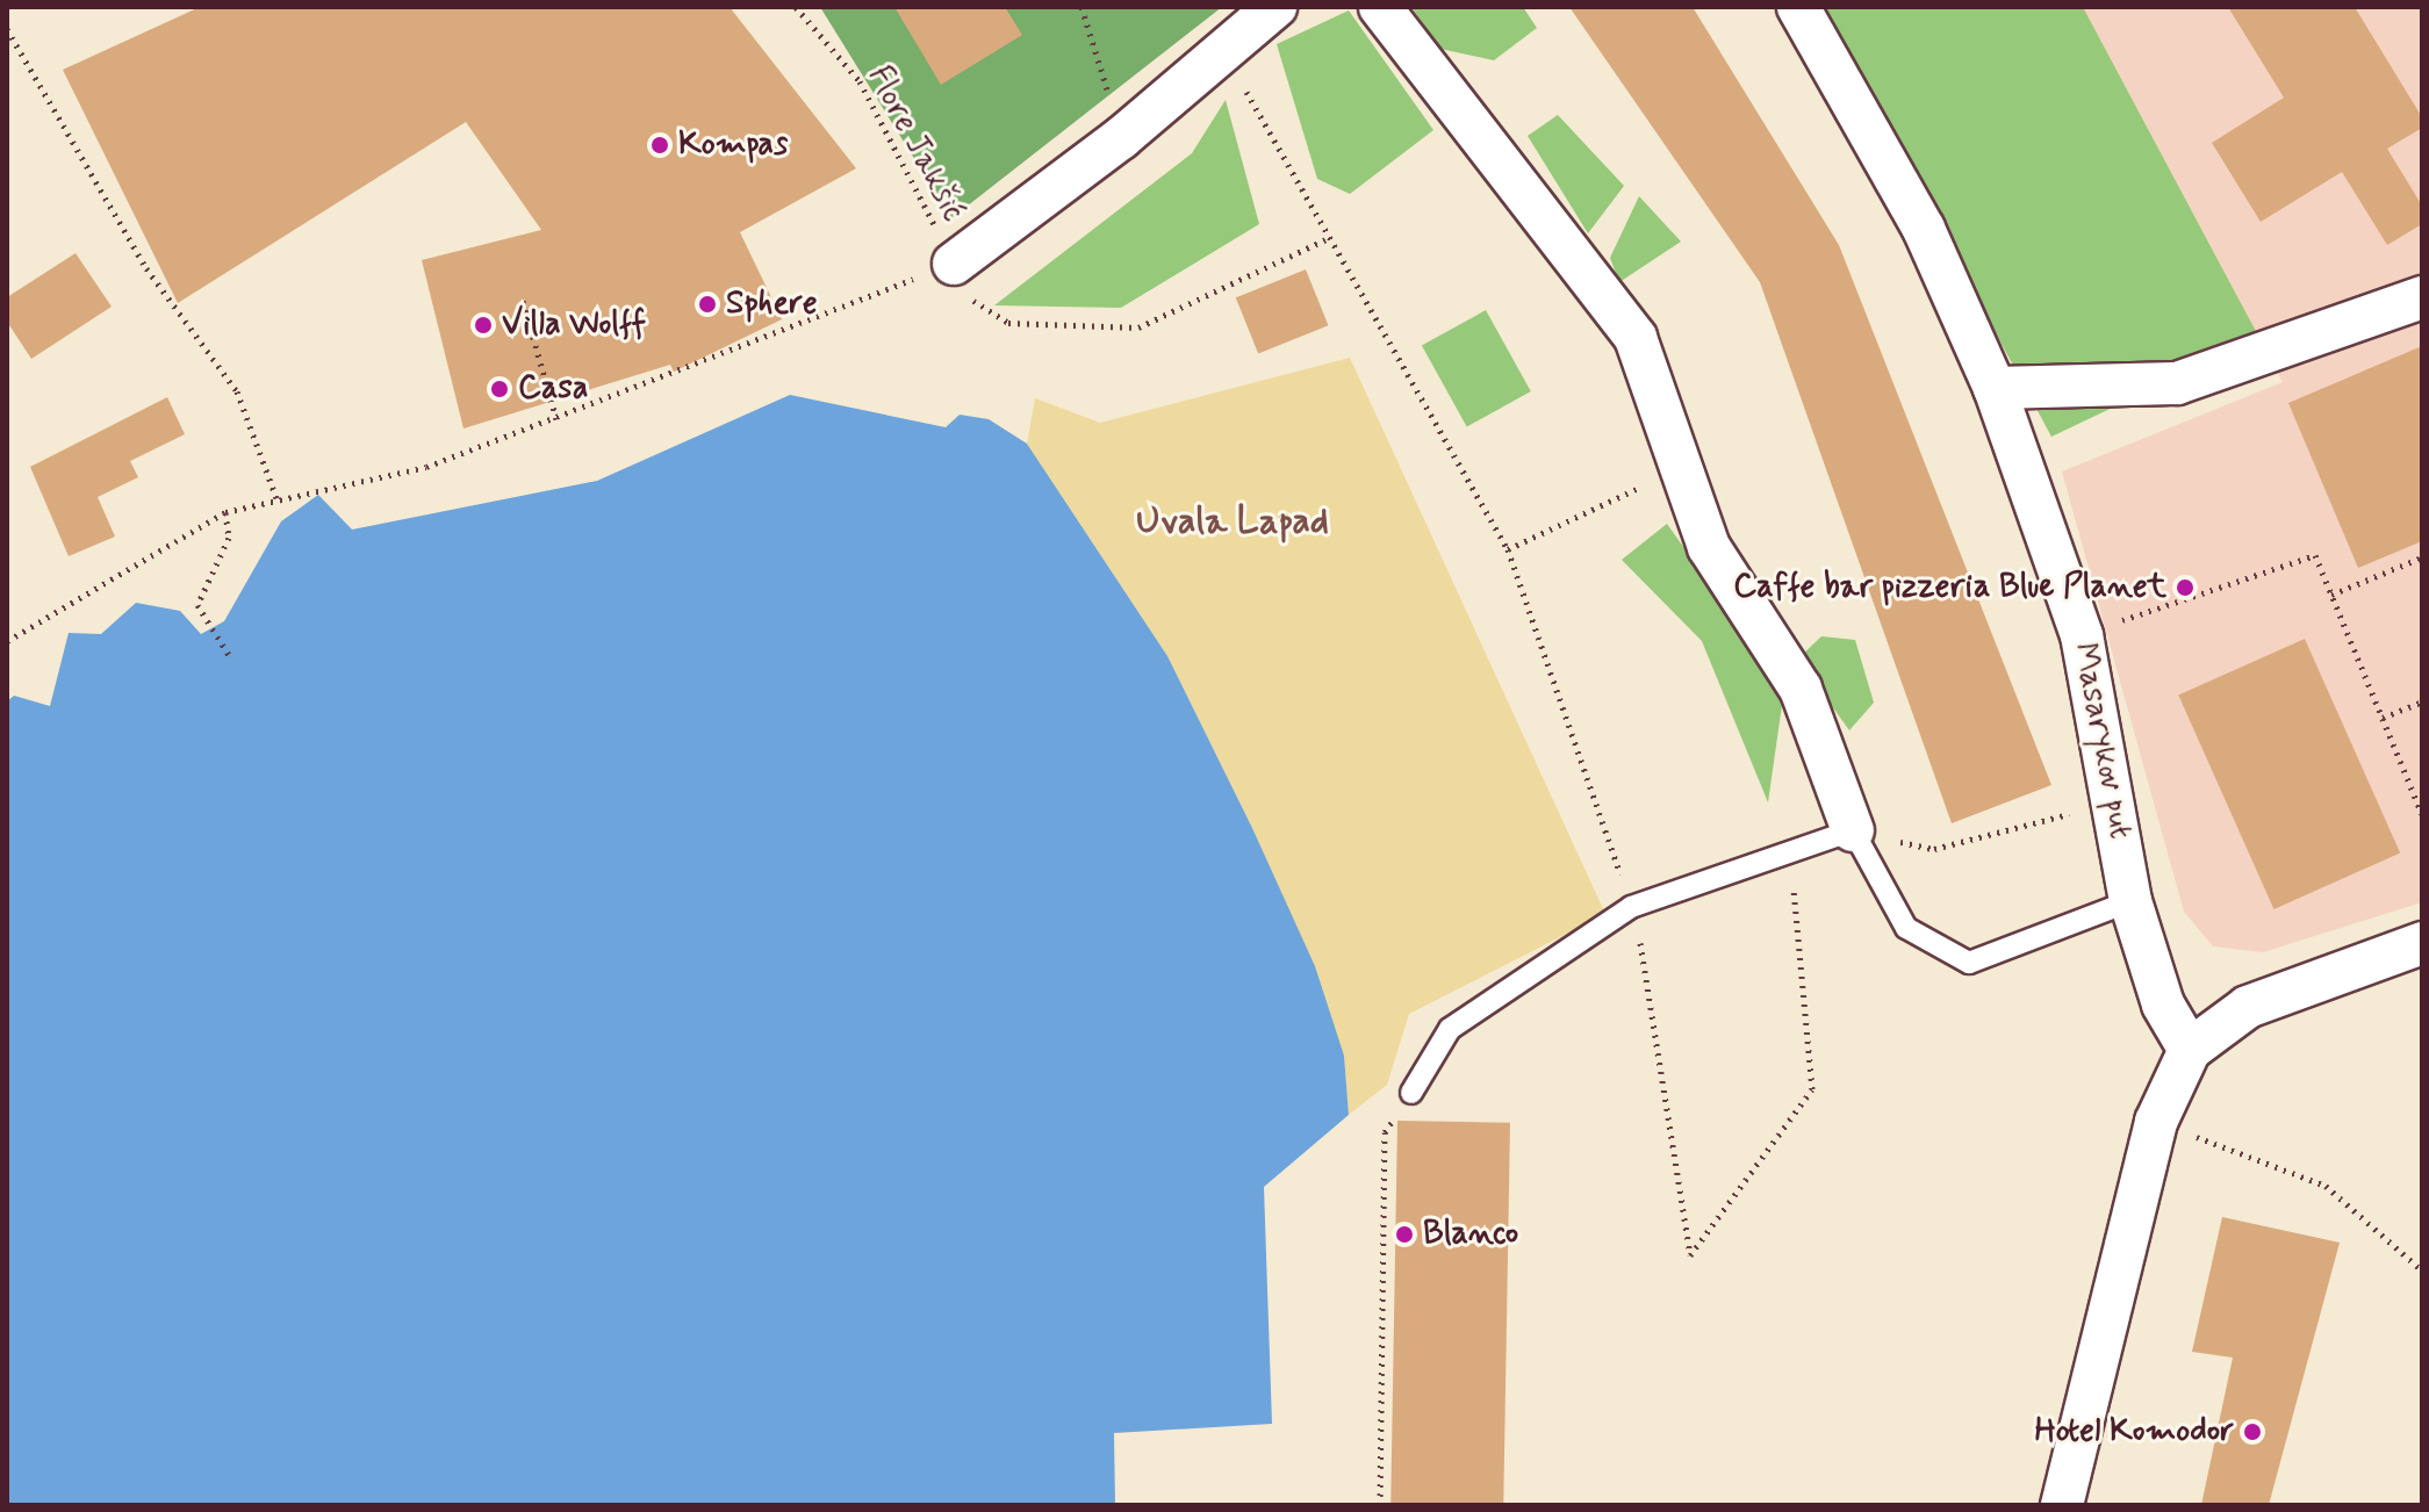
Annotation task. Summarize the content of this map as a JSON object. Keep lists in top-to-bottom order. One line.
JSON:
{"streets":{"street":["Masarykov put"],"path":["Flore Jakšić"]},"districts":["Uvala Lapad"],"places":["Kompas","Sphere","Villa Wolff","Casa","Caffe bar pizzeria Blue Planet","Blanco","Hotel Komodor"]}
